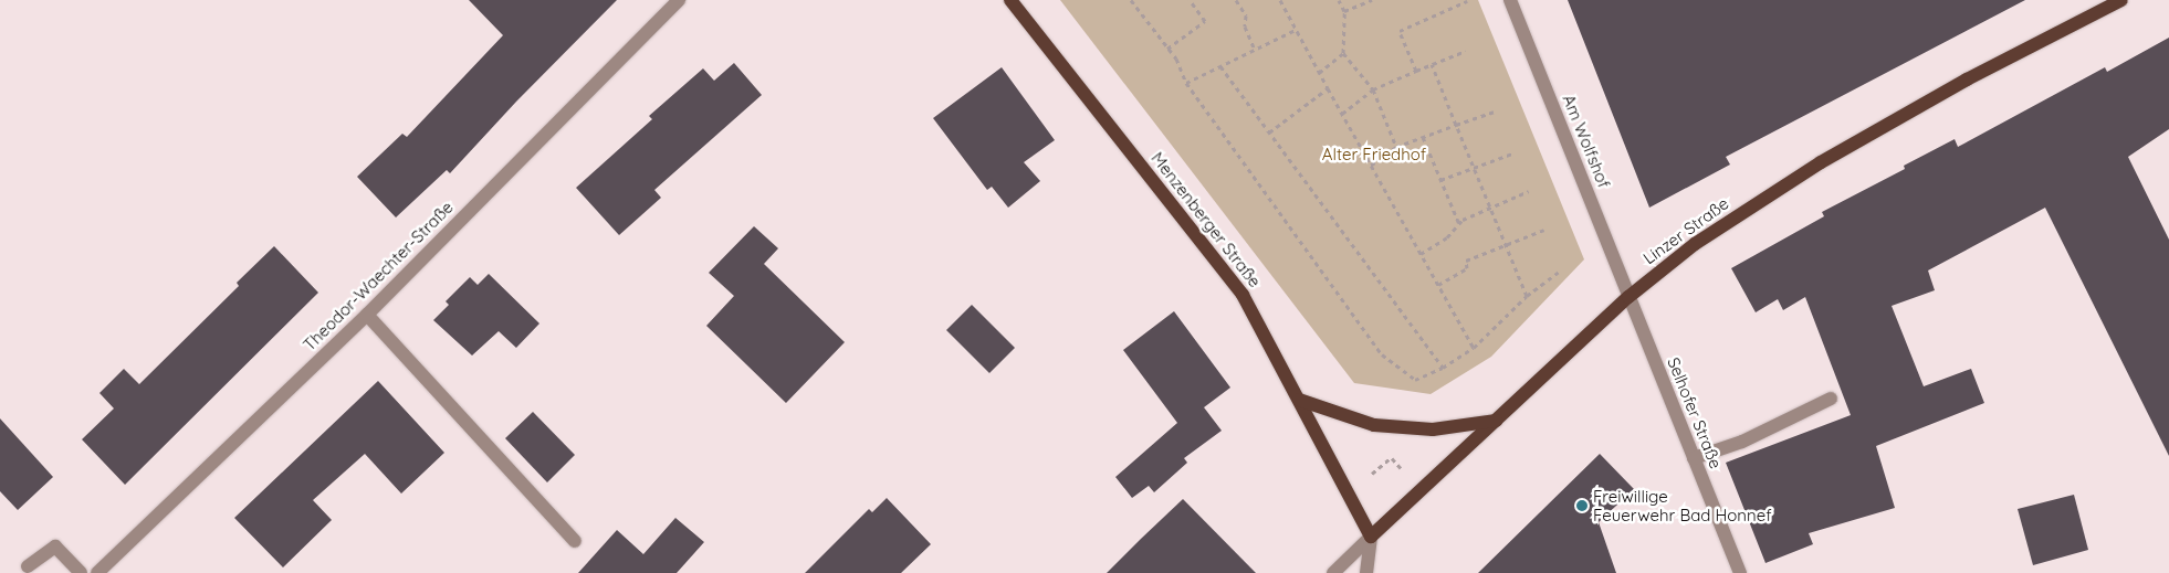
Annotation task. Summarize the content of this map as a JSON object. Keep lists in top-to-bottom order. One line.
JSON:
{"streets":{"main road":["Menzenberger Straße","Linzer Straße"],"street":["Am Wolfshof","Theodor-Waechter-Straße","Selhofer Straße"]},"crossings":[["Am Wolfshof","Linzer Straße"],["Am Wolfshof","Selhofer Straße"],["Menzenberger Straße","Linzer Straße"],["Linzer Straße","Selhofer Straße"]],"parks":["Alter Friedhof"],"places":["Freiwillige Feuerwehr Bad Honnef"]}
